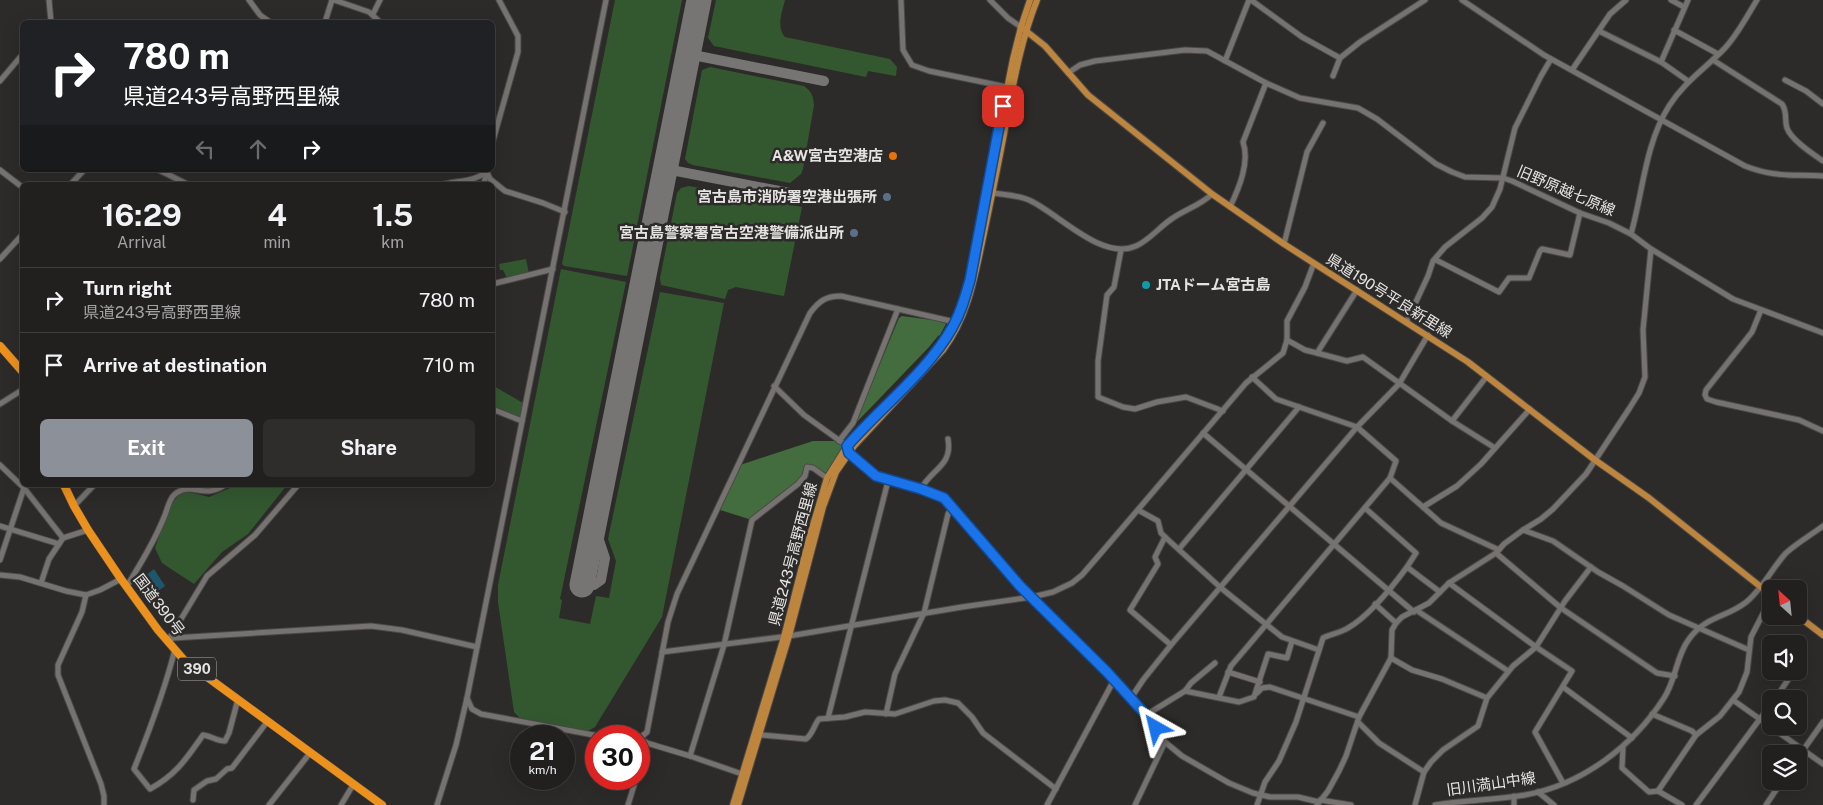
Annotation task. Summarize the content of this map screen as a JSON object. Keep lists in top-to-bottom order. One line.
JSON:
{"streets":{"highway":["国道390号","390"],"main road":["県道190号平良新里線","県道243号高野西里線"],"street":["旧野原越七原線","旧川満山中線"]},"crossings":[["旧野原越七原線","県道190号平良新里線"],["県道190号平良新里線","県道243号高野西里線"],["県道190号平良新里線","旧川満山中線"]],"places":["A&W宮古空港店","宮古島市消防署空港出張所","宮古島警察署宮古空港警備派出所","JTAドーム宮古島"],"north":"top left","page":{"turn":["780 m","県道243号高野西里線"],"eta":["16:29","Arrival","4","min","1.5","km"],"list":[{"name":"Turn right","note":"県道243号高野西里線","value":"780 m"},{"name":"Arrive at destination","value":"710 m"}],"buttons":["Exit","Share"],"speed":"21 km/h","limit":"30"}}
